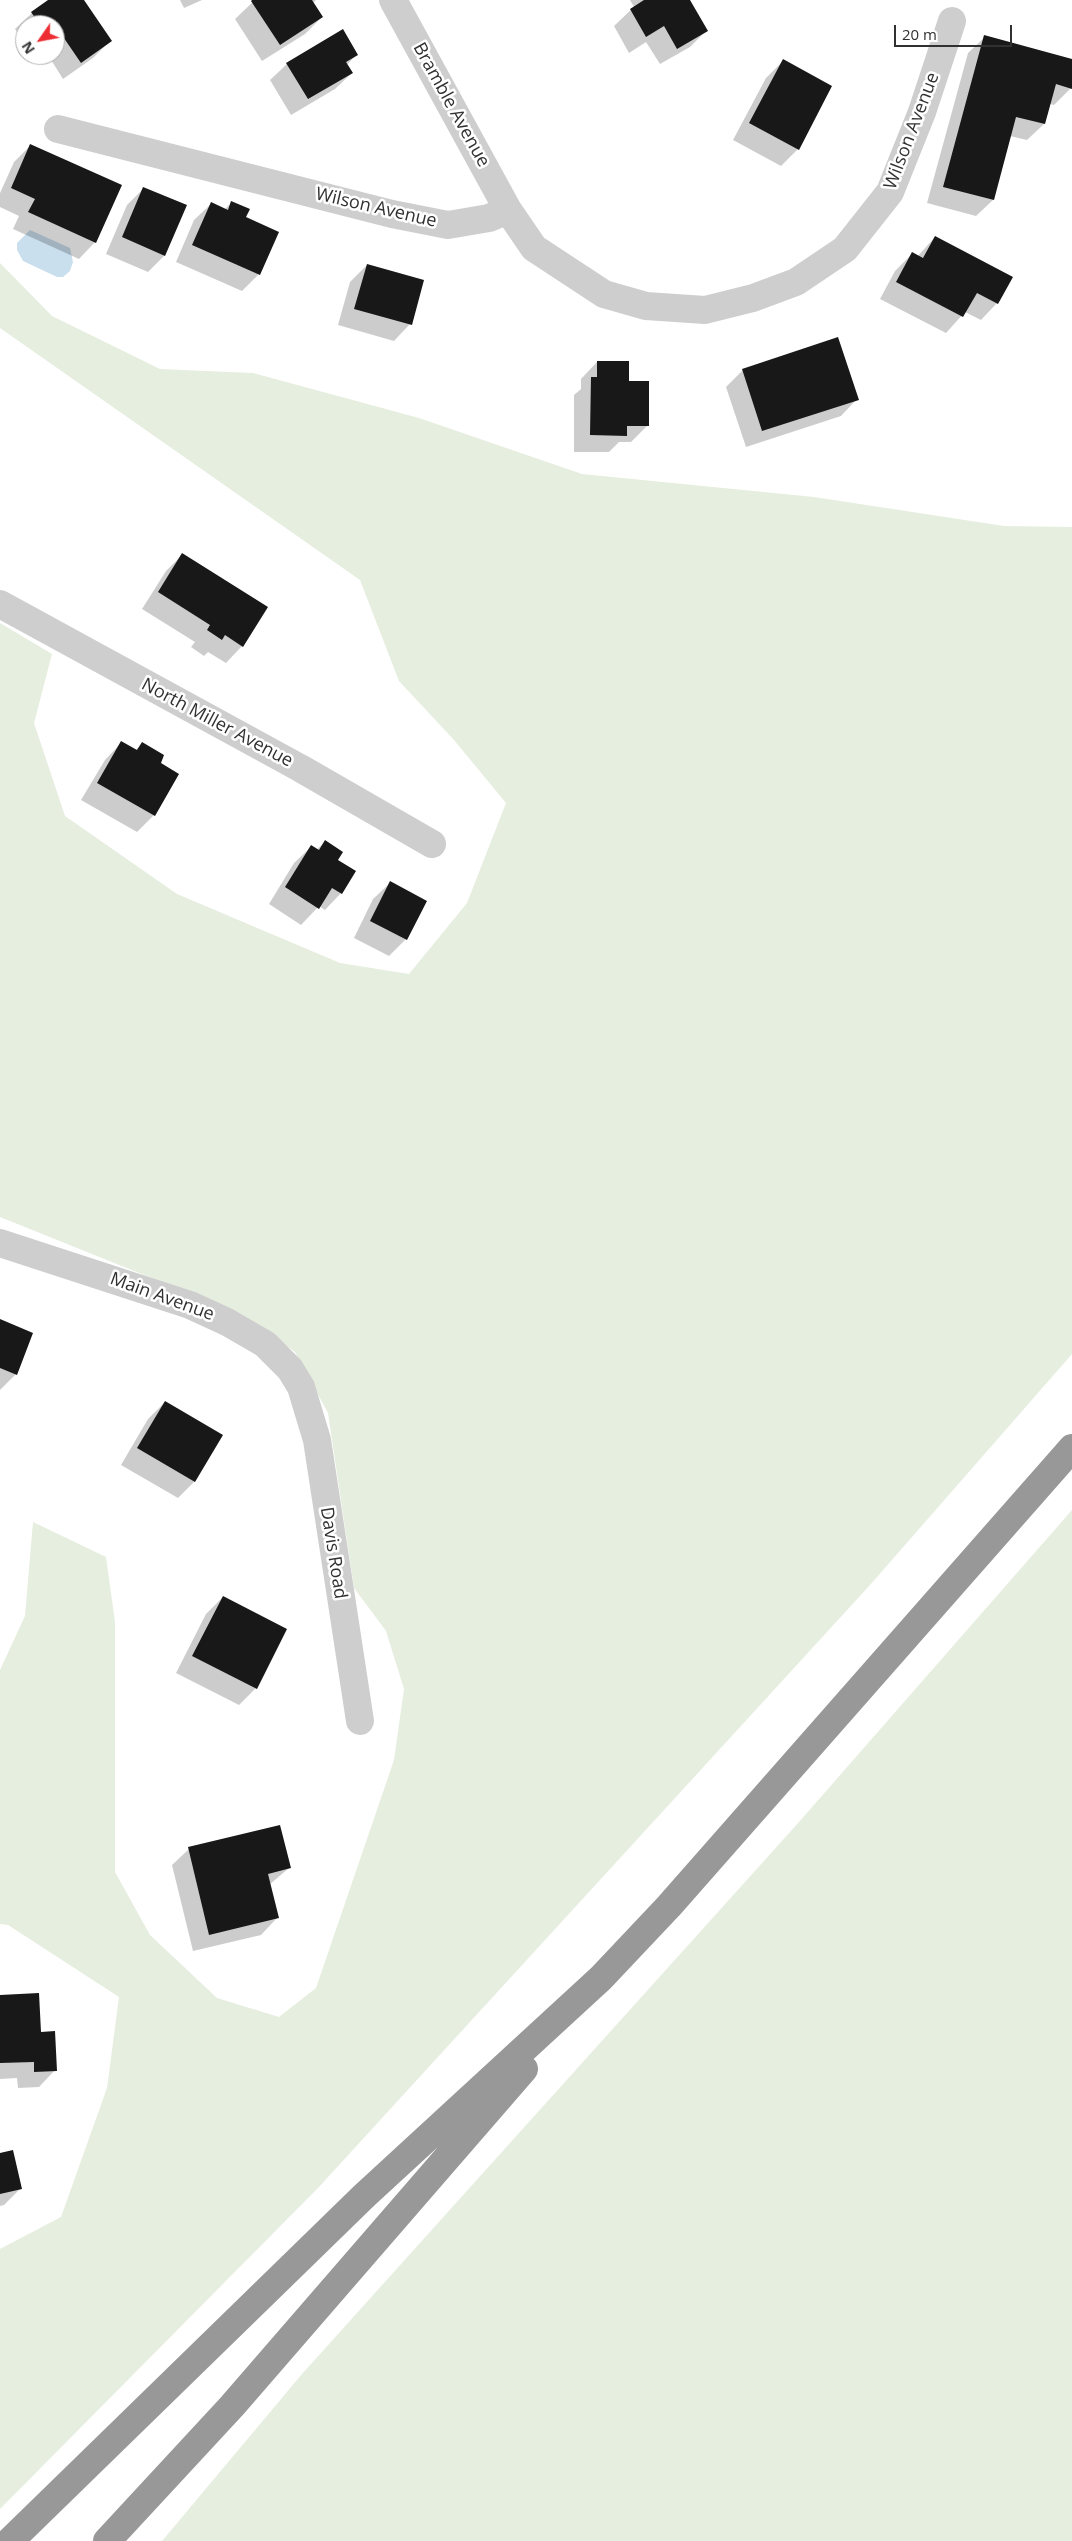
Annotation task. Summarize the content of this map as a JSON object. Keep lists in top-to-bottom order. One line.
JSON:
{"streets":{"street":["Bramble Avenue","Wilson Avenue","North Miller Avenue","Main Avenue","Davis Road"]},"crossings":[["Bramble Avenue","Wilson Avenue"],["Main Avenue","Davis Road"]],"scale_bar":"20 m","north":"bottom left"}
